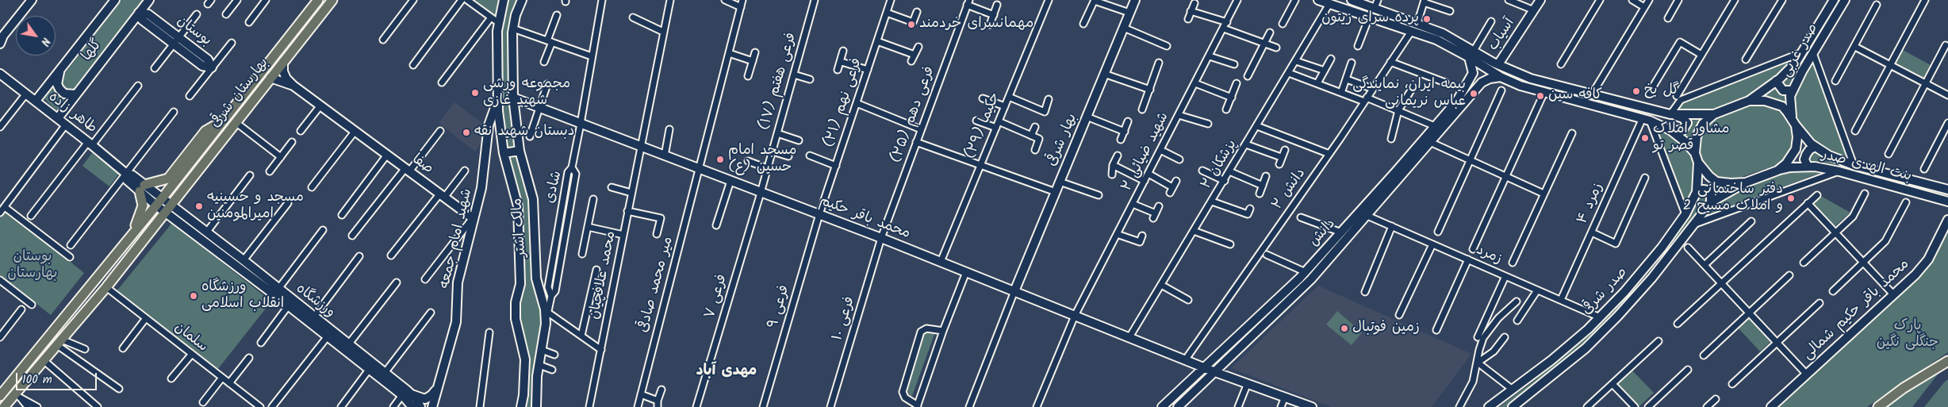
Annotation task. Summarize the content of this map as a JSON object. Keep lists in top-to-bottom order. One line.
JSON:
{"streets":{"main road":["بهارستان شرقی"],"street":["بوستان","آسیاب","گلها","صدر غربی","فرعی هفتم (۱۷)","فرعی نهم (۲۱)","طاهر زاده","فرعی دهم (۲۵)","حکیما (۲۹)","بهار شرقی","شهید ضیائی ۲","صفا","پزشکان ۲","بنت الهدی صدر","شادی","دانش ۲","زمرد ۴","محمد باقر حکیم","مالک اشتر","دانش","شهید امام جمعه","زمرد","محمد علافچیان","میر محمد صادقی","صدر شرقی","فرعی ۷","ورزشگاه","فرعی ۹","محمد باقر حکیم شمالی","فرعی ۱۰","سلمان"]},"crossings":[["بوستان","گلها"],["گلها","طاهر زاده"],["صدر غربی","بنت الهدی صدر"],["صدر غربی","صدر شرقی"],["فرعی هفتم (۱۷)","محمد باقر حکیم"],["فرعی هفتم (۱۷)","فرعی ۷"],["بهارستان شرقی","طاهر زاده"],["بهارستان شرقی","ورزشگاه"],["فرعی نهم (۲۱)","محمد باقر حکیم"],["فرعی نهم (۲۱)","فرعی ۹"],["طاهر زاده","ورزشگاه"],["فرعی دهم (۲۵)","محمد باقر حکیم"],["فرعی دهم (۲۵)","فرعی ۱۰"],["حکیما (۲۹)","محمد باقر حکیم"],["بهار شرقی","محمد باقر حکیم"],["شهید ضیائی ۲","محمد باقر حکیم"],["صفا","شهید امام جمعه"],["پزشکان ۲","محمد باقر حکیم"],["بنت الهدی صدر","صدر شرقی"],["شادی","محمد باقر حکیم"],["شادی","مالک اشتر"],["دانش ۲","محمد باقر حکیم"],["زمرد ۴","زمرد"],["محمد باقر حکیم","مالک اشتر"],["محمد باقر حکیم","دانش"],["محمد باقر حکیم","محمد علافچیان"],["محمد باقر حکیم","میر محمد صادقی"],["محمد باقر حکیم","فرعی ۷"],["محمد باقر حکیم","فرعی ۹"],["محمد باقر حکیم","فرعی ۱۰"],["مالک اشتر","شهید امام جمعه"],["دانش","زمرد"],["زمرد","صدر شرقی"]],"districts":["مهدی آباد"],"parks":["بوستان بهارستان","پارک جنگلی نگین"],"places":["پرده سرای زیتون","مهمانسرای خردمند","گل یخ","مجموعه ورشی شهید غازی","بیمه ایران، نمایندگی عباس نریمانی","کافه سین","دبستان شهید نقه","مشاور املاک قصر تو","مسجد امام حسین (ع)","دفتر ساختمانی و املاک مسیح 2","مسجد و حسینیه امیرالمومنین","ورزشگاه انقلاب اسلامی","زمین فوتبال"],"scale_bar":"100 m","north":"bottom right"}
